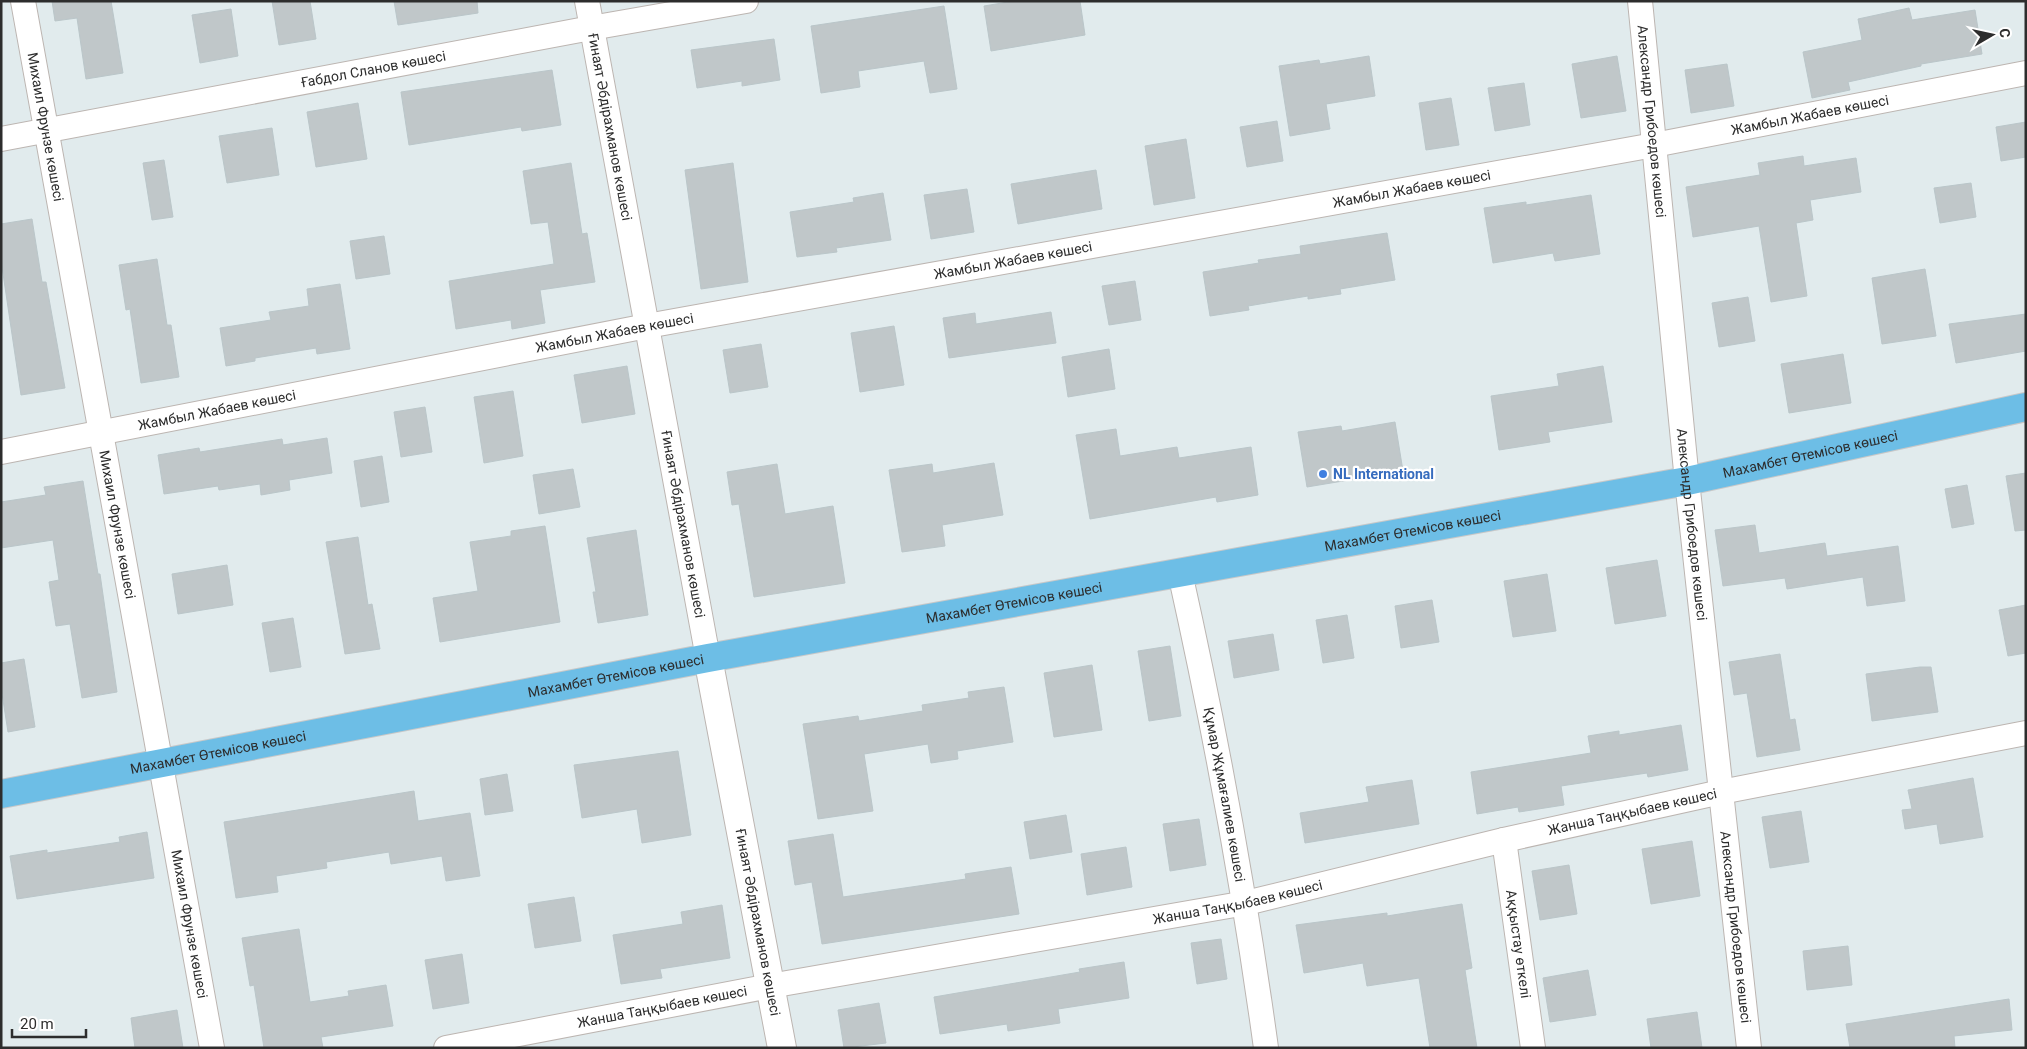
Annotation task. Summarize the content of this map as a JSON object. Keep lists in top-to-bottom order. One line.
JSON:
{"streets":{"main road":["Махамбет Өтемісов көшесі"],"street":["Ғабдол Сланов көшесі","Жамбыл Жабаев көшесі","Александр Грибоедов көшесі","Михаил Фрунзе көшесі","Ғинаят Әбдірахманов көшесі","Құмар Жұмағалиев көшесі","Жанша Таңқыбаев көшесі","Аққыстау өткелі"]},"crossings":[["Ғабдол Сланов көшесі","Михаил Фрунзе көшесі"],["Ғабдол Сланов көшесі","Ғинаят Әбдірахманов көшесі"],["Жамбыл Жабаев көшесі","Александр Грибоедов көшесі"],["Жамбыл Жабаев көшесі","Михаил Фрунзе көшесі"],["Жамбыл Жабаев көшесі","Ғинаят Әбдірахманов көшесі"],["Александр Грибоедов көшесі","Махамбет Өтемісов көшесі"],["Александр Грибоедов көшесі","Жанша Таңқыбаев көшесі"],["Михаил Фрунзе көшесі","Махамбет Өтемісов көшесі"],["Ғинаят Әбдірахманов көшесі","Махамбет Өтемісов көшесі"],["Ғинаят Әбдірахманов көшесі","Жанша Таңқыбаев көшесі"],["Махамбет Өтемісов көшесі","Құмар Жұмағалиев көшесі"],["Құмар Жұмағалиев көшесі","Жанша Таңқыбаев көшесі"],["Жанша Таңқыбаев көшесі","Аққыстау өткелі"]],"places":["NL International"],"scale_bar":"20 m","north":"right"}
